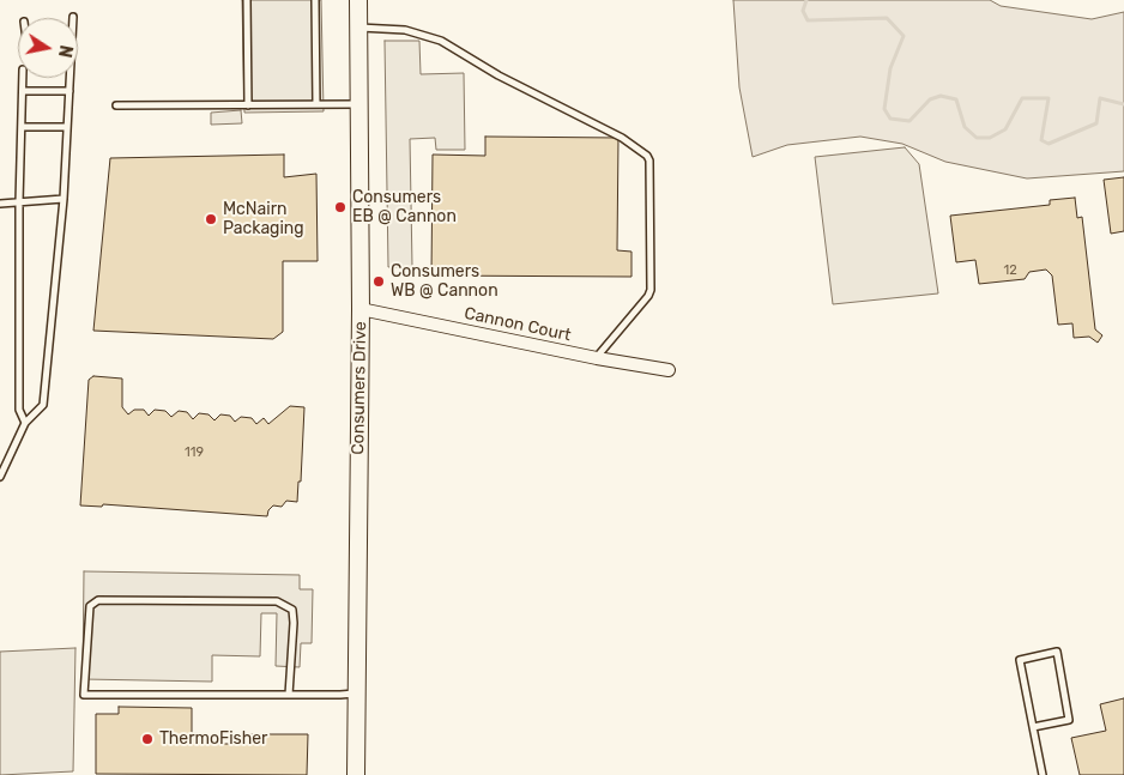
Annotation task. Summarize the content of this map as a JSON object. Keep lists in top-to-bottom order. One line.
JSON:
{"streets":{"main road":["Consumers Drive"],"street":["Cannon Court"]},"crossings":[["Cannon Court","Consumers Drive"]],"places":["Consumers EB @ Cannon","McNairn Packaging","Consumers WB @ Cannon","ThermoFisher"],"house_numbers":["12","119"],"north":"right"}
